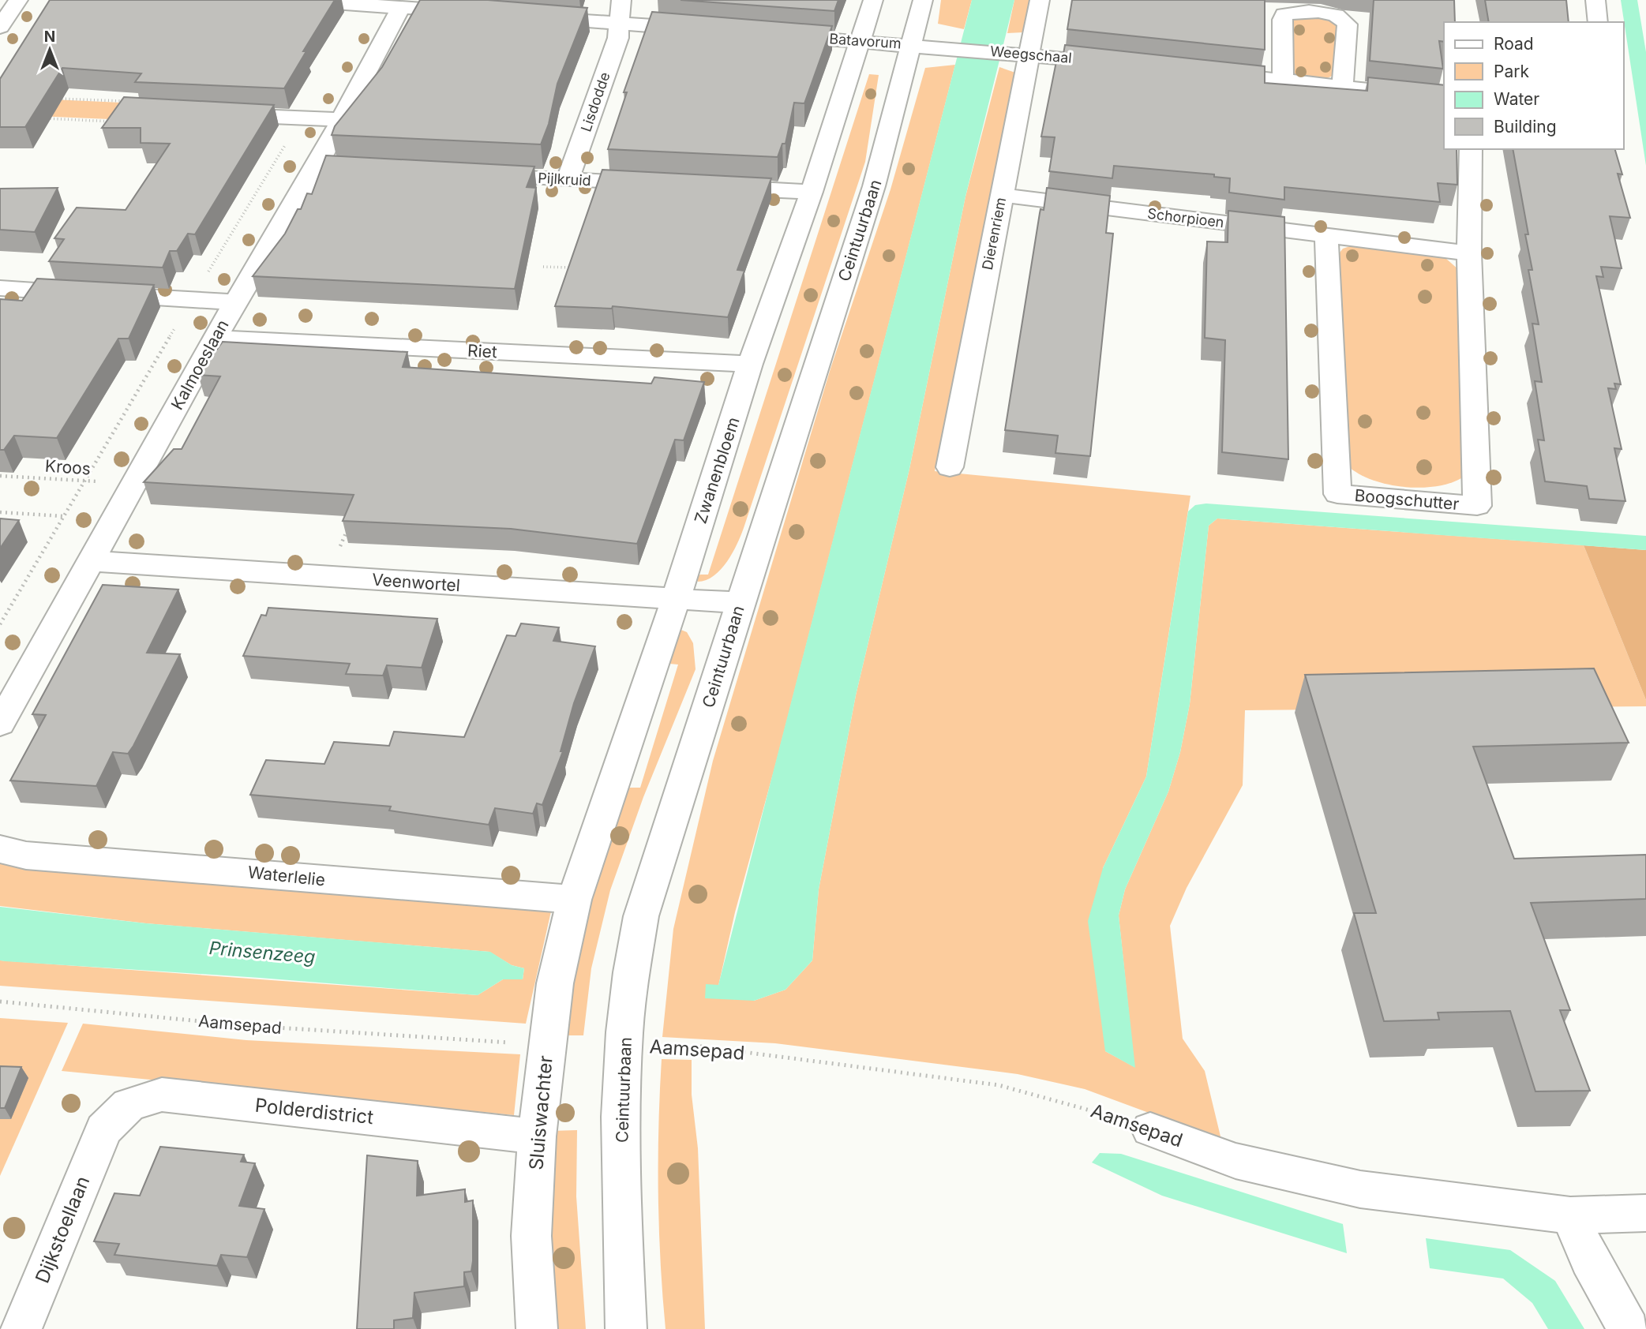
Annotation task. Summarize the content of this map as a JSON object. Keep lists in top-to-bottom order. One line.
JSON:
{"streets":{"street":["Batavorum","Weegschaal","Lisdodde","Pijlkruid","Schorpioen","Ceintuurbaan","Dierenriem","Riet","Kalmoeslaan","Zwanenbloem","Boogschutter","Veenwortel","Waterlelie","Aamsepad","Polderdistrict","Sluiswachter","Dijkstoellaan"],"path":["Kroos"]},"crossings":[["Batavorum","Weegschaal"],["Batavorum","Ceintuurbaan"],["Batavorum","Zwanenbloem"],["Weegschaal","Ceintuurbaan"],["Weegschaal","Dierenriem"],["Lisdodde","Pijlkruid"],["Schorpioen","Dierenriem"],["Schorpioen","Boogschutter"],["Ceintuurbaan","Veenwortel"],["Ceintuurbaan","Aamsepad"],["Riet","Kalmoeslaan"],["Riet","Zwanenbloem"],["Kalmoeslaan","Kroos"],["Kalmoeslaan","Veenwortel"],["Zwanenbloem","Veenwortel"],["Zwanenbloem","Waterlelie"],["Zwanenbloem","Sluiswachter"],["Waterlelie","Sluiswachter"],["Aamsepad","Sluiswachter"],["Polderdistrict","Sluiswachter"],["Polderdistrict","Dijkstoellaan"]],"water":["Prinsenzeeg"],"legend":["Road","Park","Water","Building"],"north":"top"}
